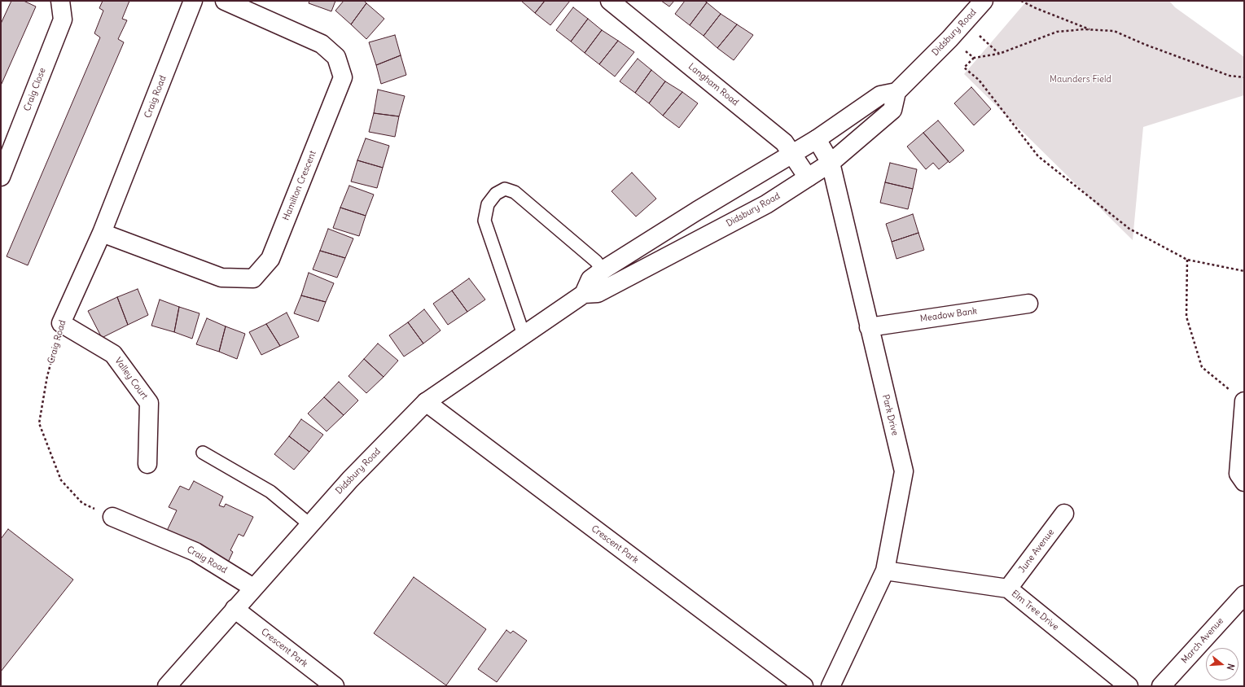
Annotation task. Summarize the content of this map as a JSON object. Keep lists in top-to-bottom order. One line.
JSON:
{"streets":{"street":["Didsbury Road","Langham Road","Craig Close","Craig Road","Hamilton Crescent","Meadow Bank","Valley Court","Park Drive","Crescent Park","June Avenue","Elm Tree Drive","March Avenue"]},"crossings":[["Didsbury Road","Langham Road"],["Didsbury Road","Craig Road"],["Didsbury Road","Park Drive"],["Didsbury Road","Crescent Park"],["Craig Road","Hamilton Crescent"],["Craig Road","Valley Court"],["Meadow Bank","Park Drive"],["Park Drive","Elm Tree Drive"],["June Avenue","Elm Tree Drive"]],"parks":["Maunders Field"],"north":"right"}
